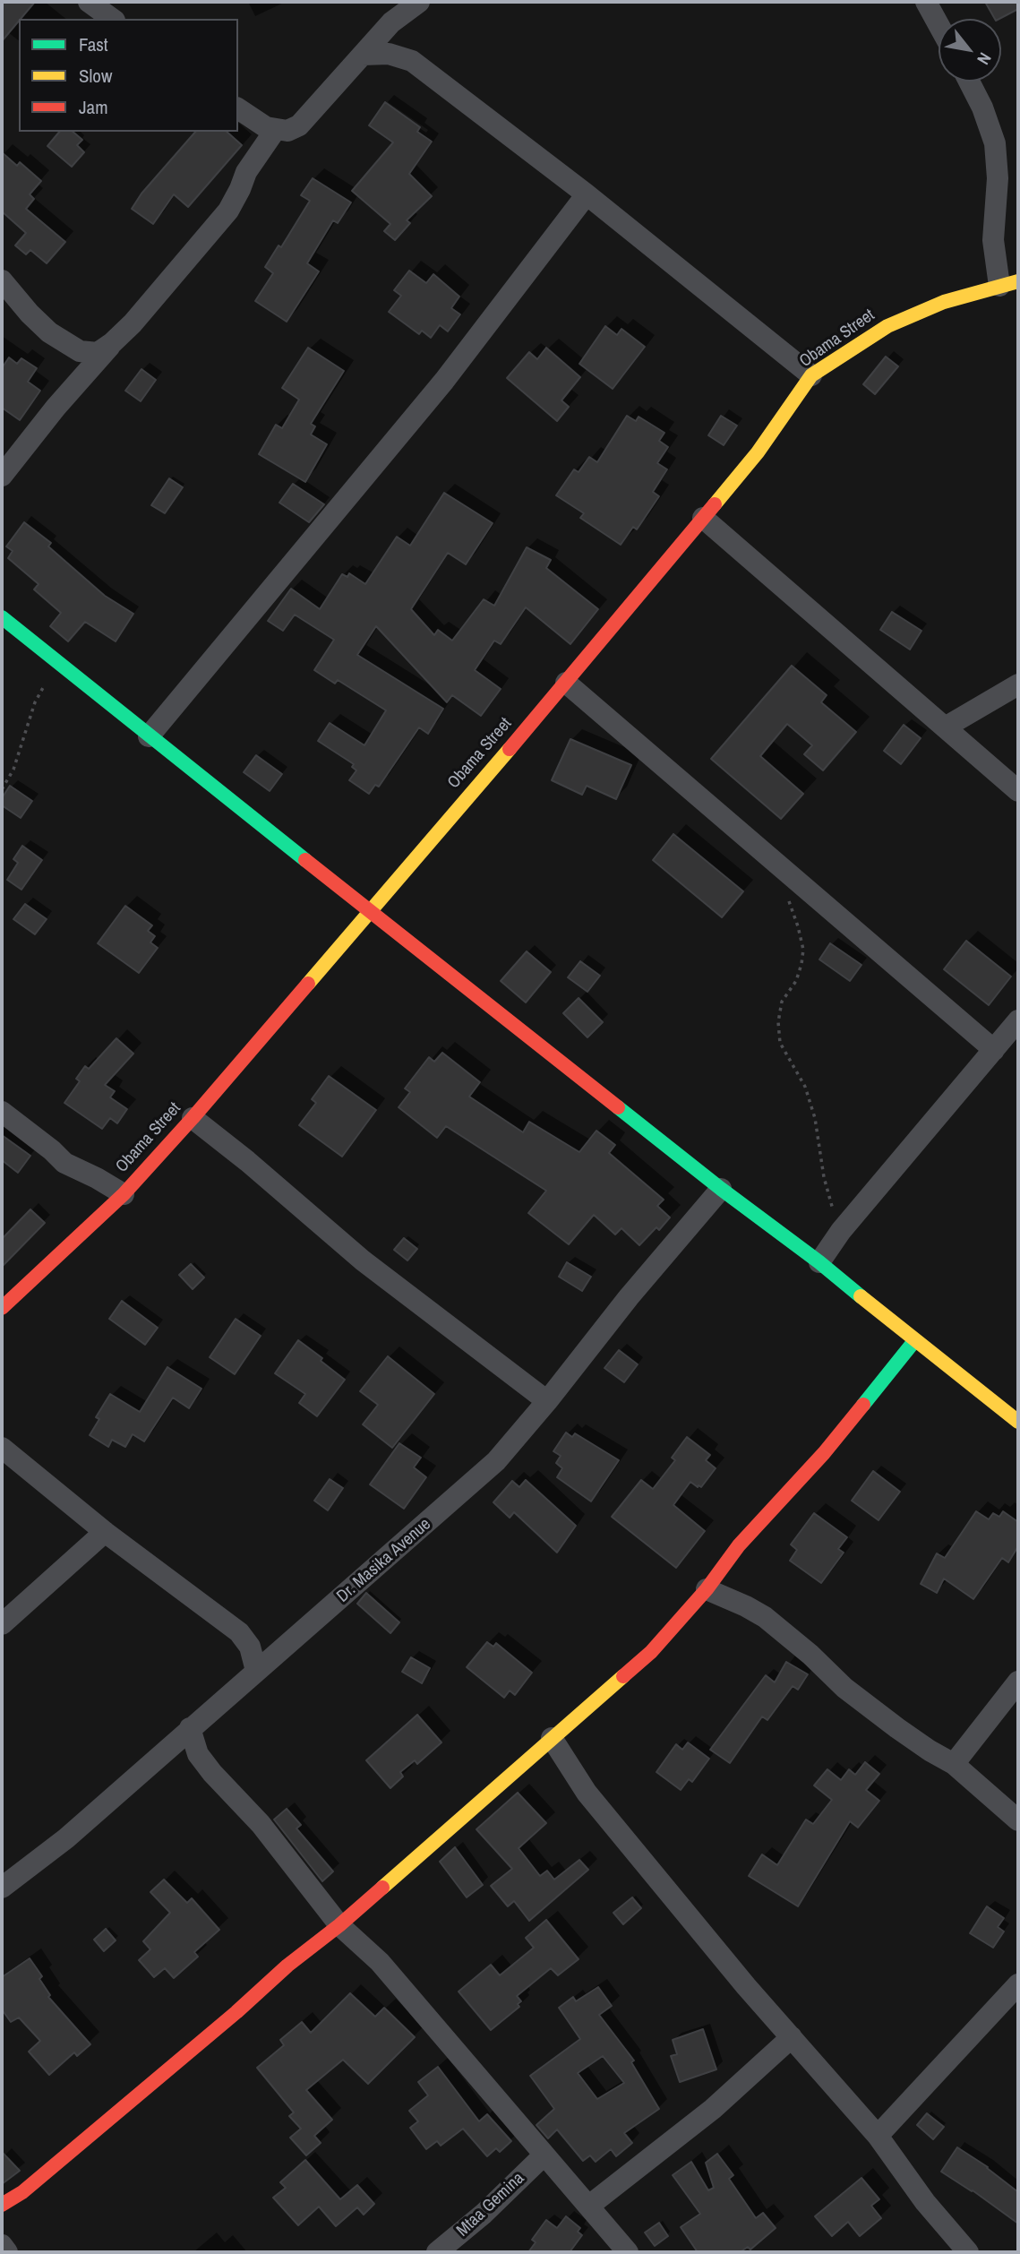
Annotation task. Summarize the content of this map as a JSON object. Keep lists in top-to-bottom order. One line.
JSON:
{"streets":{"street":["Obama Street","Dr. Masika Avenue","Mtaa Gemina"]},"legend":["Fast","Slow","Jam"],"north":"bottom right"}
